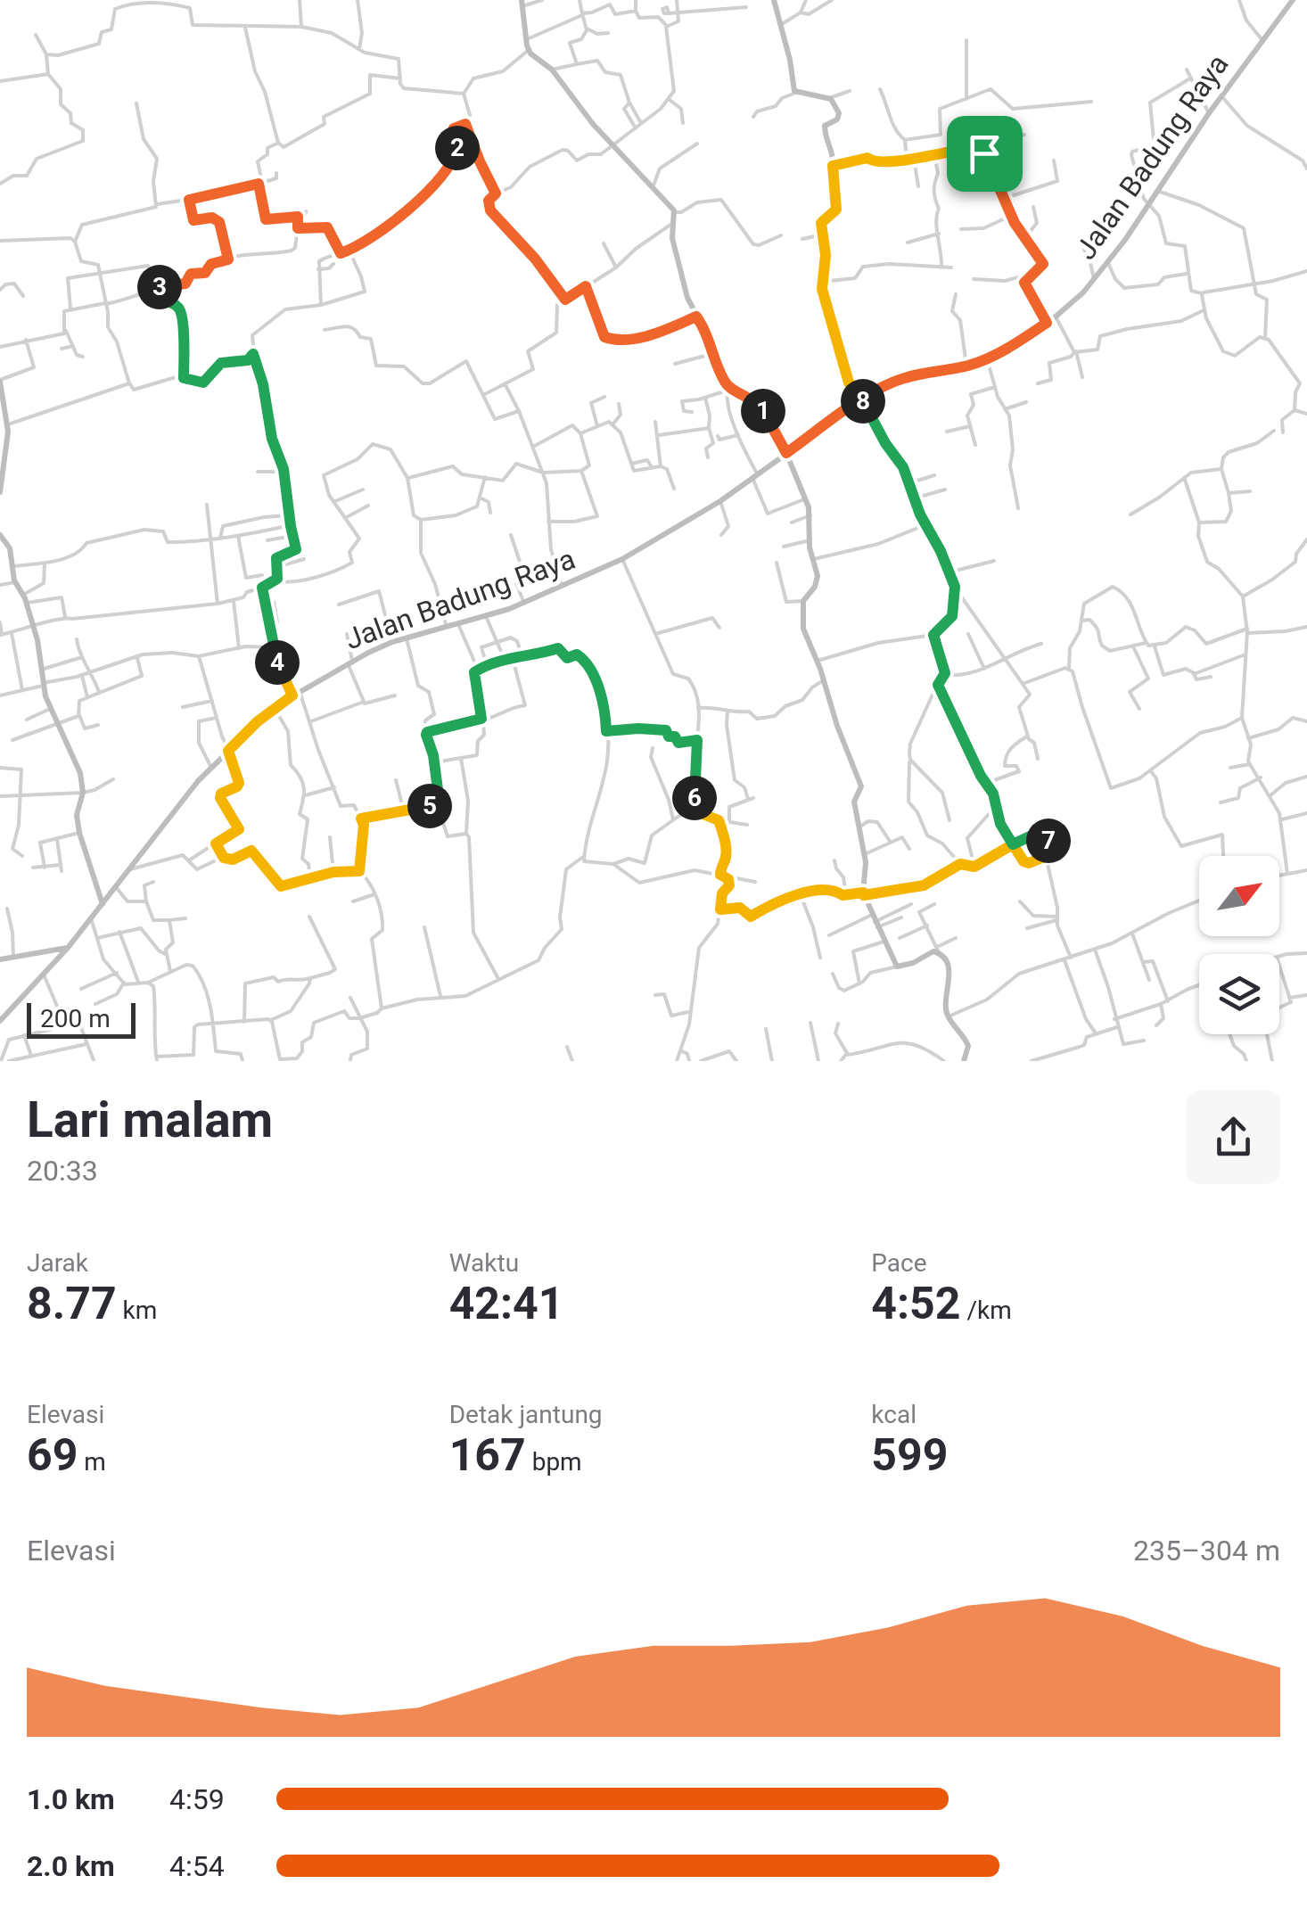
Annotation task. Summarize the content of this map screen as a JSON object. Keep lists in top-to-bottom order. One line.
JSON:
{"streets":{"street":["Jalan Badung Raya"]},"scale_bar":"200 m","north":"top right","page":{"pins":["2","3","8","1","4","6","5","7"],"scale":"200 m","heading":["Lari malam","20:33"],"stats":[["Jarak","8.77 km"],["Waktu","42:41"],["Pace","4:52 /km"],["Elevasi","69 m"],["Detak jantung","167 bpm"],["kcal","599"]],"chart":["Elevasi","235–304 m"],"list":[{"name":"1.0 km","note":"4:59"},{"name":"2.0 km","note":"4:54"}]}}
